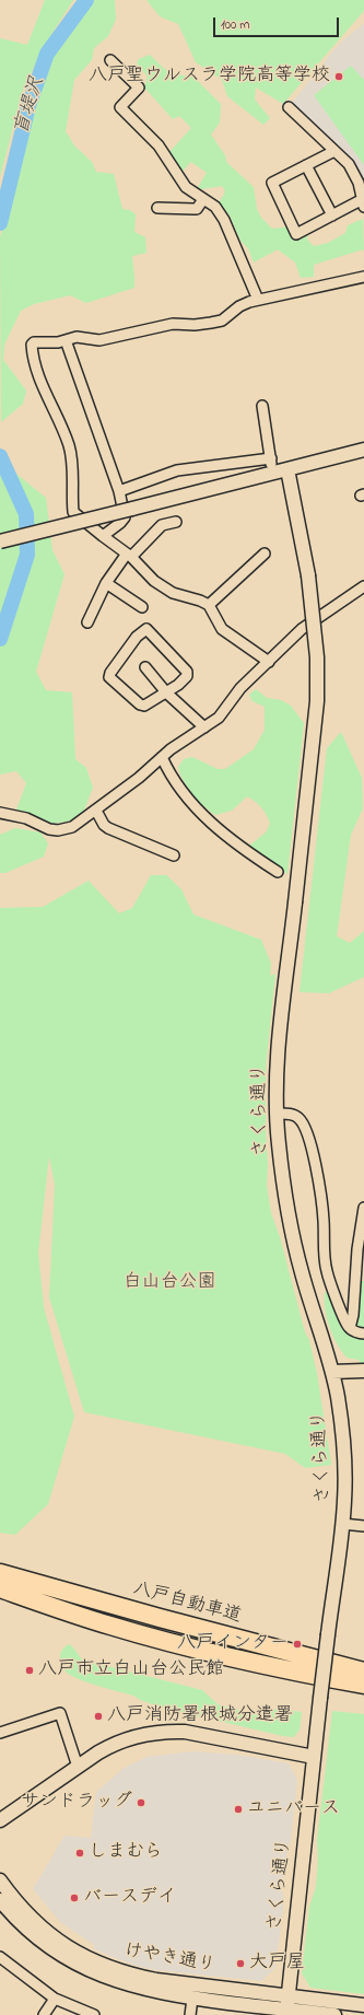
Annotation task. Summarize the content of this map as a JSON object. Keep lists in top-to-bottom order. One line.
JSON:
{"streets":{"highway":["八戸自動車道"],"street":["さくら通り","けやき通り"]},"crossings":[["さくら通り","けやき通り"]],"water":["盲堤沢"],"parks":["白山台公園"],"places":["八戸聖ウルスラ学院高等学校","八戸インター","八戸市立白山台公民館","八戸消防署根城分遣署","サンドラッグ","ユニバース","しまむら","バースデイ","大戸屋"],"scale_bar":"100 m"}
